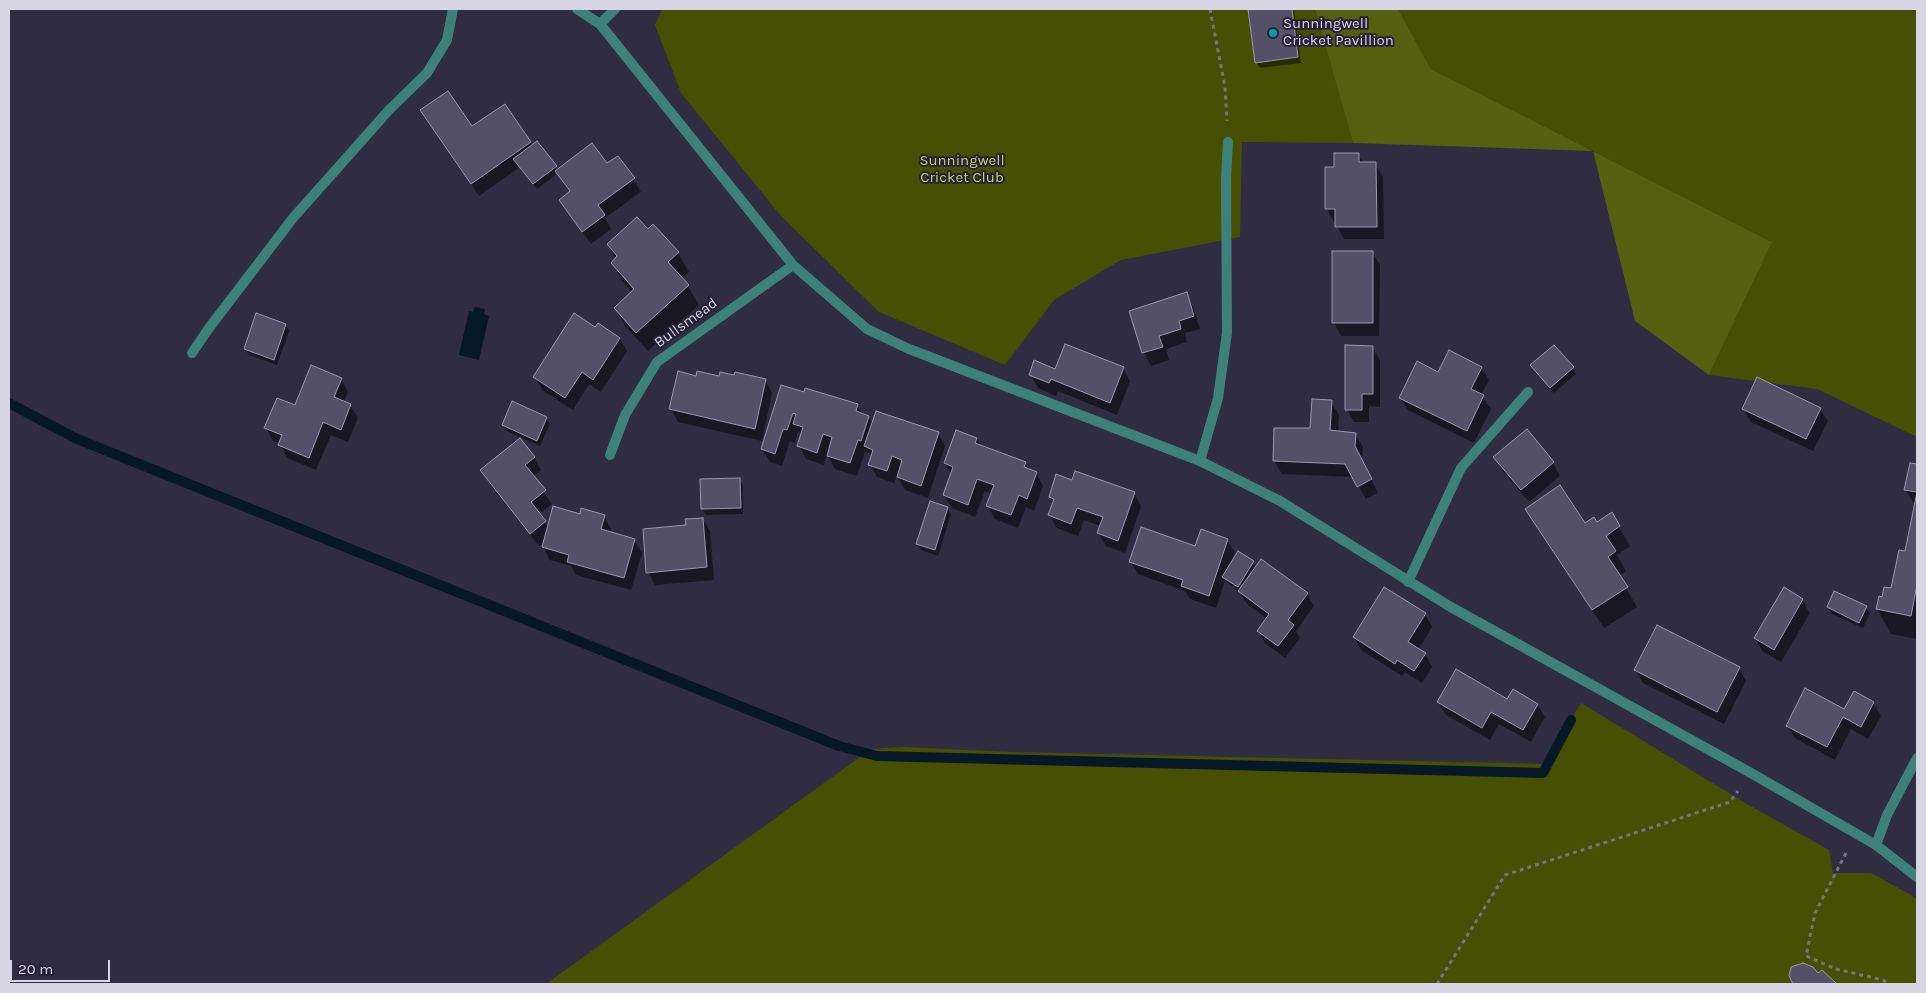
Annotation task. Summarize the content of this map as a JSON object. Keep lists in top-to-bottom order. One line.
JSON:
{"streets":{"street":["Bullsmead"]},"parks":["Sunningwell Cricket Club"],"places":["Sunningwell Cricket Pavillion"],"scale_bar":"20 m"}
